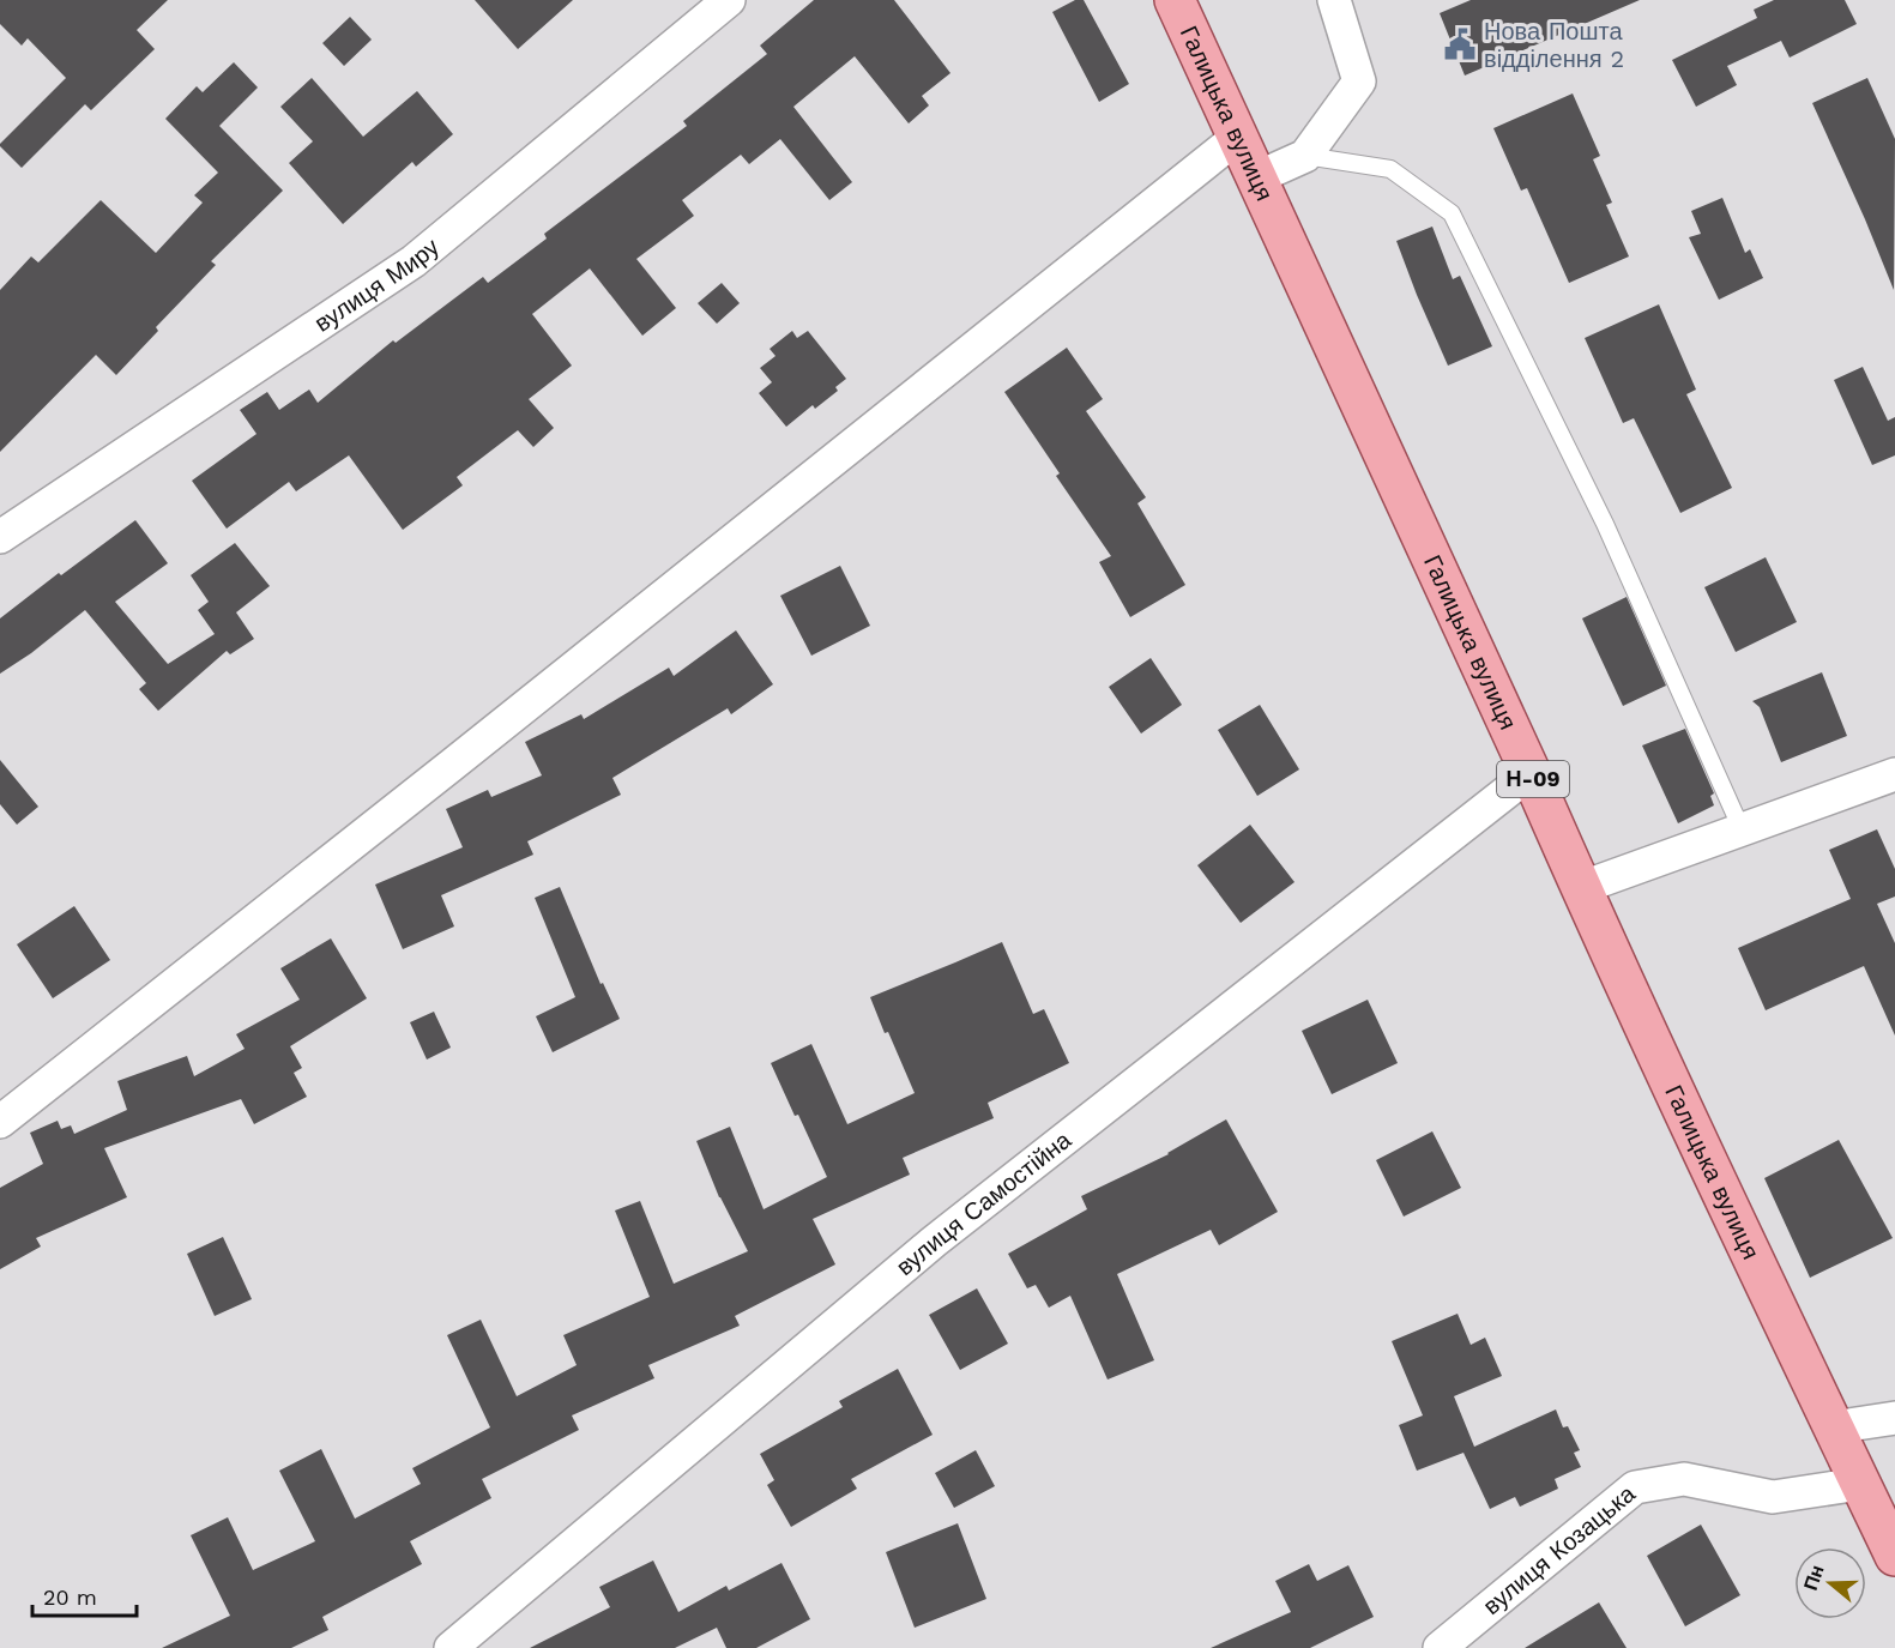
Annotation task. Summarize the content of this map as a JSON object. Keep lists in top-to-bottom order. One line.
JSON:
{"streets":{"main road":["Галицька вулиця","Н-09"],"street":["вулиця Миру","вулиця Самостійна","вулиця Козацька"]},"crossings":[["Галицька вулиця","вулиця Самостійна"],["Галицька вулиця","вулиця Козацька"]],"places":{"public building":["Нова Пошта відділення 2"]},"scale_bar":"20 m","north":"left"}
